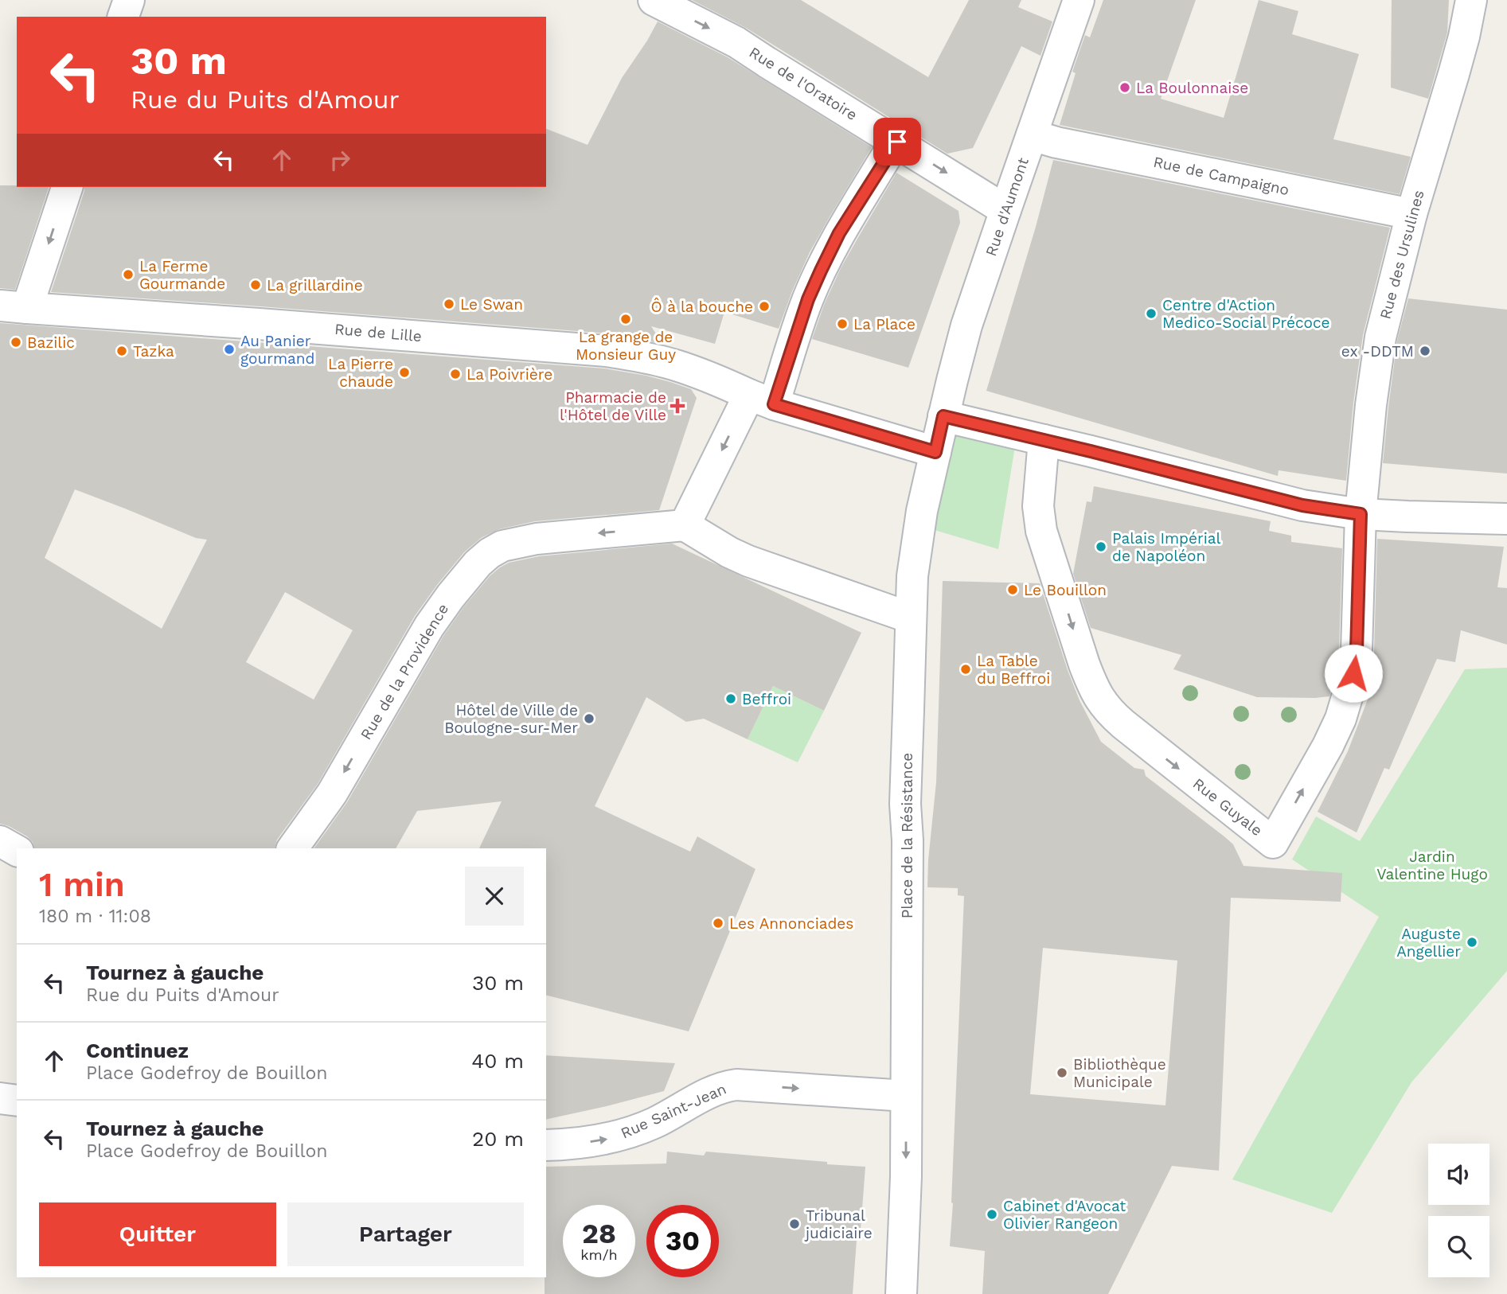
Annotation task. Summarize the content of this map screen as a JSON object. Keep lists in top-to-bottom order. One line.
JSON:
{"streets":{"street":["Rue de l'Oratoire","Rue de Campaigno","Rue d'Aumont","Rue des Ursulines","Rue de Lille","Rue de la Providence","Rue Guyale","Place de la Résistance","Rue Saint-Jean"]},"crossings":[["Rue de l'Oratoire","Rue d'Aumont"],["Rue de Campaigno","Rue d'Aumont"],["Rue de Campaigno","Rue des Ursulines"],["Rue d'Aumont","Rue de Lille"],["Rue d'Aumont","Place de la Résistance"],["Rue des Ursulines","Rue Guyale"],["Rue de Lille","Place de la Résistance"],["Place de la Résistance","Rue Saint-Jean"]],"one_way":["Rue de l'Oratoire","Rue de la Providence","Rue Saint-Jean"],"parks":["Jardin Valentine Hugo"],"places":{"other":["La Boulonnaise","La Ferme Gourmande","La grillardine","Le Swan","Ô à la bouche","Centre d'Action Medico-Social Précoce","La grange de Monsieur Guy","La Place","Bazilic","Au Panier gourmand","Tazka","ex -DDTM","La Pierre chaude","La Poivrière","Palais Impérial de Napoléon","Le Bouillon","La Table du Beffroi","Beffroi","Hôtel de Ville de Boulogne-sur-Mer","Les Annonciades","Auguste Angellier","Bibliothèque Municipale","Cabinet d'Avocat Olivier Rangeon","Tribunal judiciaire"],"health":["Pharmacie de l'Hôtel de Ville"]},"page":{"turn":["30 m","Rue du Puits d'Amour"],"heading":["1 min","180 m · 11:08"],"list":[{"name":"Tournez à gauche","note":"Rue du Puits d'Amour","value":"30 m"},{"name":"Continuez","note":"Place Godefroy de Bouillon","value":"40 m"},{"name":"Tournez à gauche","note":"Place Godefroy de Bouillon","value":"20 m"}],"buttons":["Quitter","Partager"],"speed":"28 km/h","limit":"30"}}
